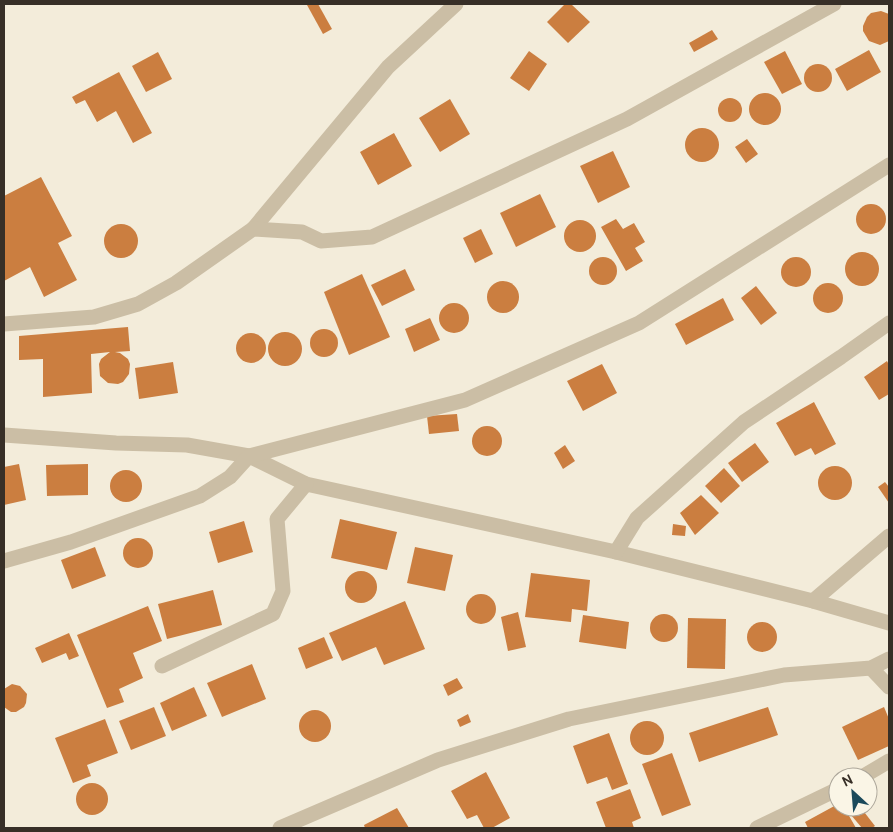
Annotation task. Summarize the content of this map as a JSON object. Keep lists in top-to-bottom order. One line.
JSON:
{"north":"top left"}
